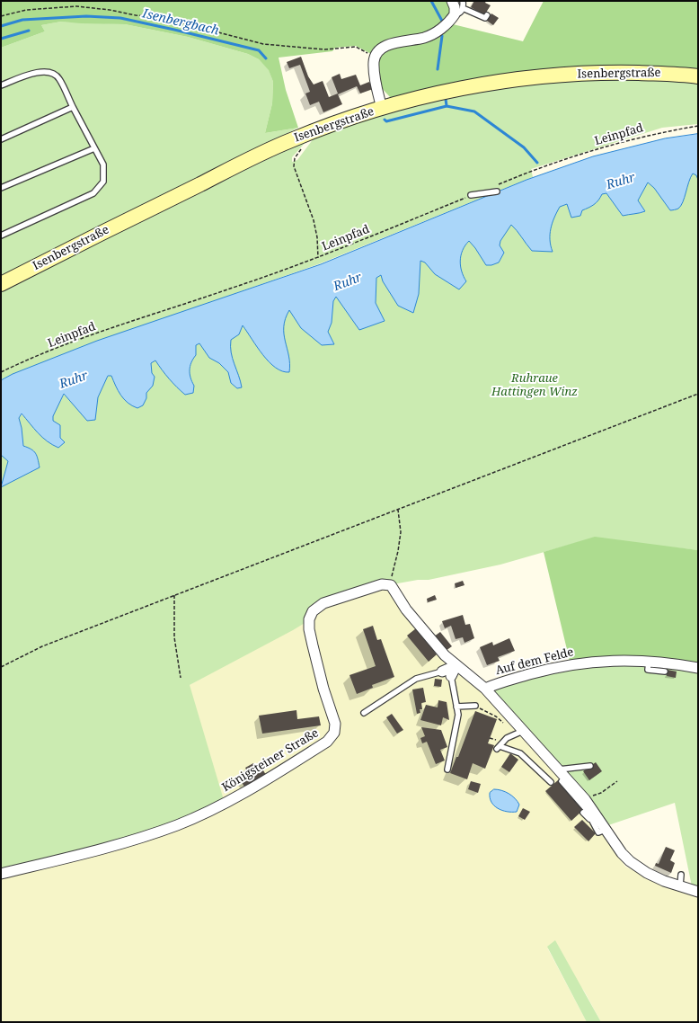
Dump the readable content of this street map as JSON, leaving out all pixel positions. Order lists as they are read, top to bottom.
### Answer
{
  "streets": {
    "main road": ["Isenbergstraße"],
    "street": ["Auf dem Felde", "Königsteiner Straße"],
    "path": ["Leinpfad"]
  },
  "crossings": [
    ["Auf dem Felde", "Königsteiner Straße"]
  ],
  "water": ["Isenbergbach", "Ruhr"],
  "parks": ["Ruhraue Hattingen Winz"]
}
